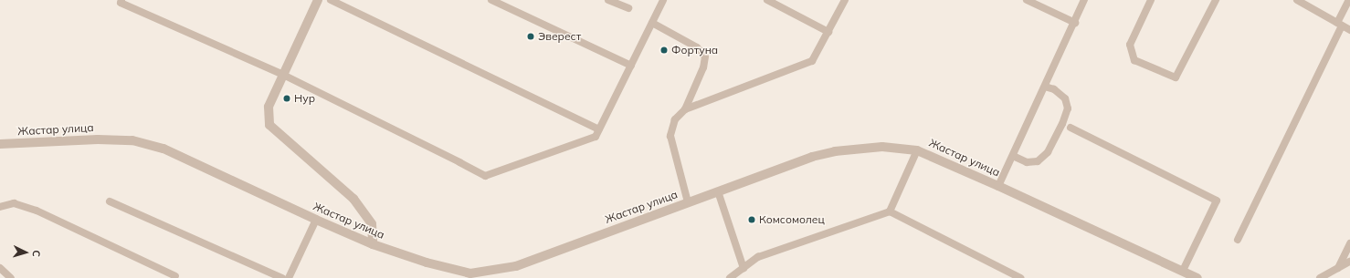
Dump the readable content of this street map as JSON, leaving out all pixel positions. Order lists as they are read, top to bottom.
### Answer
{
  "streets": {
    "street": ["Жастар улица"]
  },
  "places": [
    "Эверест",
    "Фортуна",
    "Нур",
    "Комсомолец"
  ],
  "north": "right"
}
